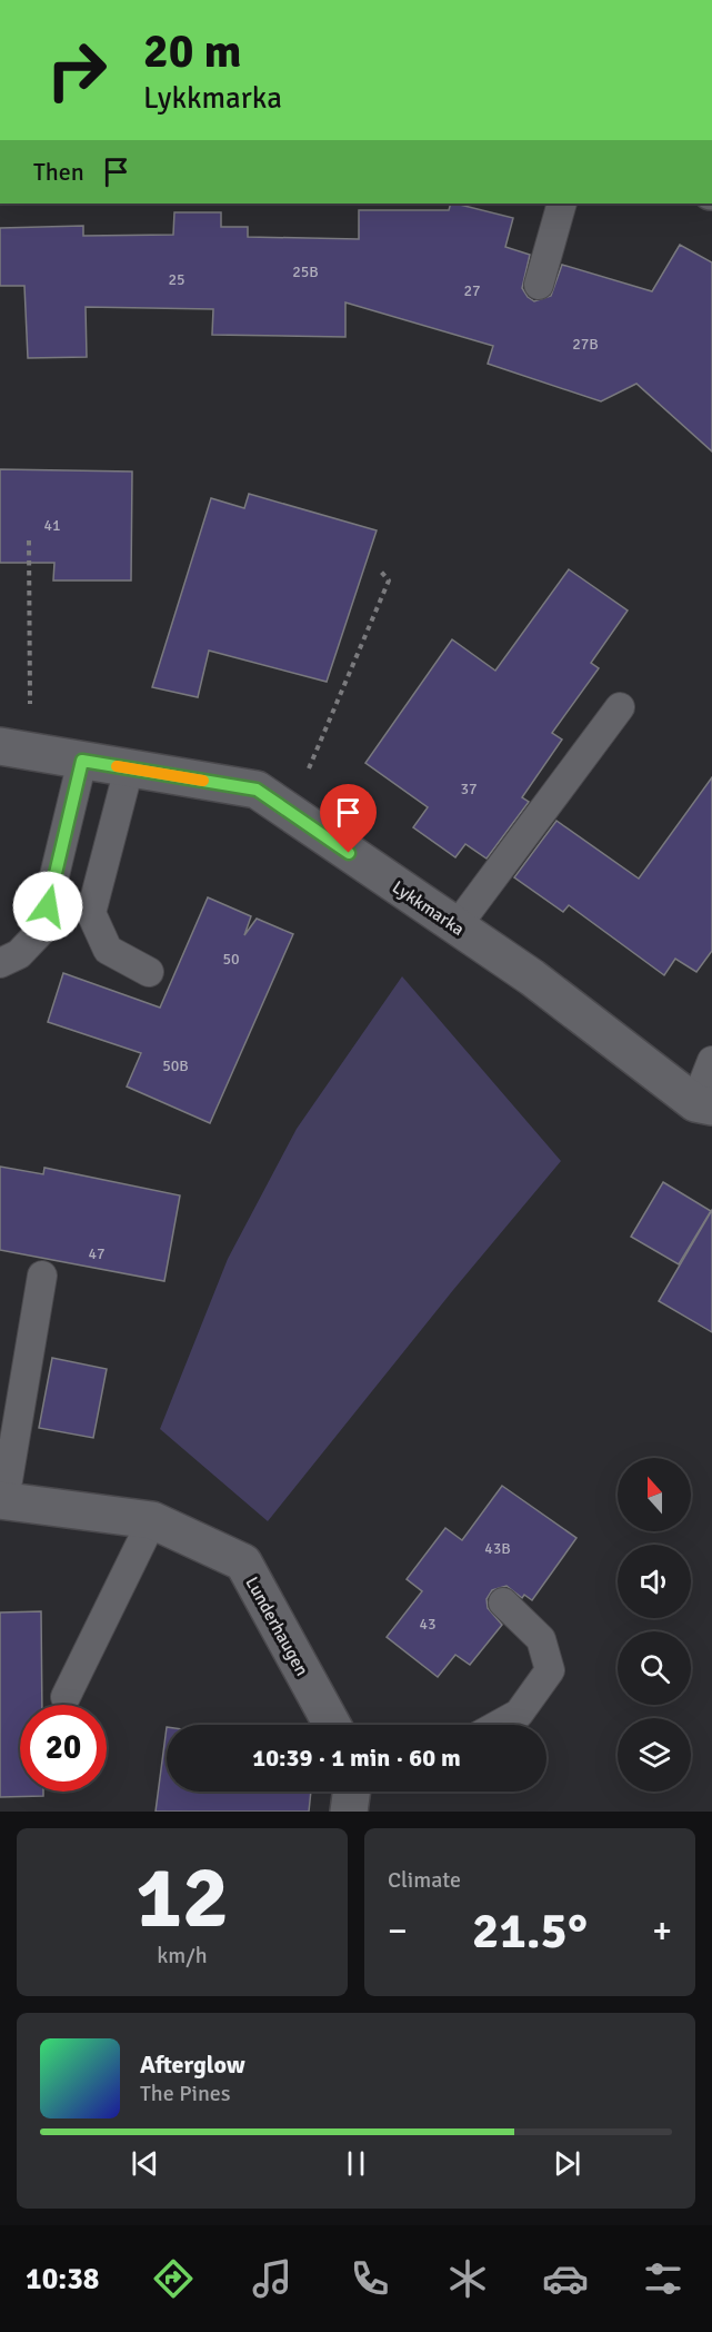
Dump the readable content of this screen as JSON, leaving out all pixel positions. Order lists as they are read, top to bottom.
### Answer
{
  "streets": {
    "street": ["Lykkmarka", "Lunderhaugen"]
  },
  "house_numbers": [
    "25B",
    "25",
    "27",
    "27B",
    "41",
    "37",
    "50",
    "50B",
    "47",
    "43B",
    "43"
  ],
  "north": "top",
  "page": {
    "turn": ["20 m", "Lykkmarka"],
    "then": "Then",
    "limit": "20",
    "trip": "10:39 · 1 min · 60 m",
    "tile": [
      ["12", "km/h"],
      "Climate"
    ],
    "heat": ["−", "21.5°", "+"],
    "song": ["Afterglow", "The Pines"],
    "tabs": "10:38"
  }
}
